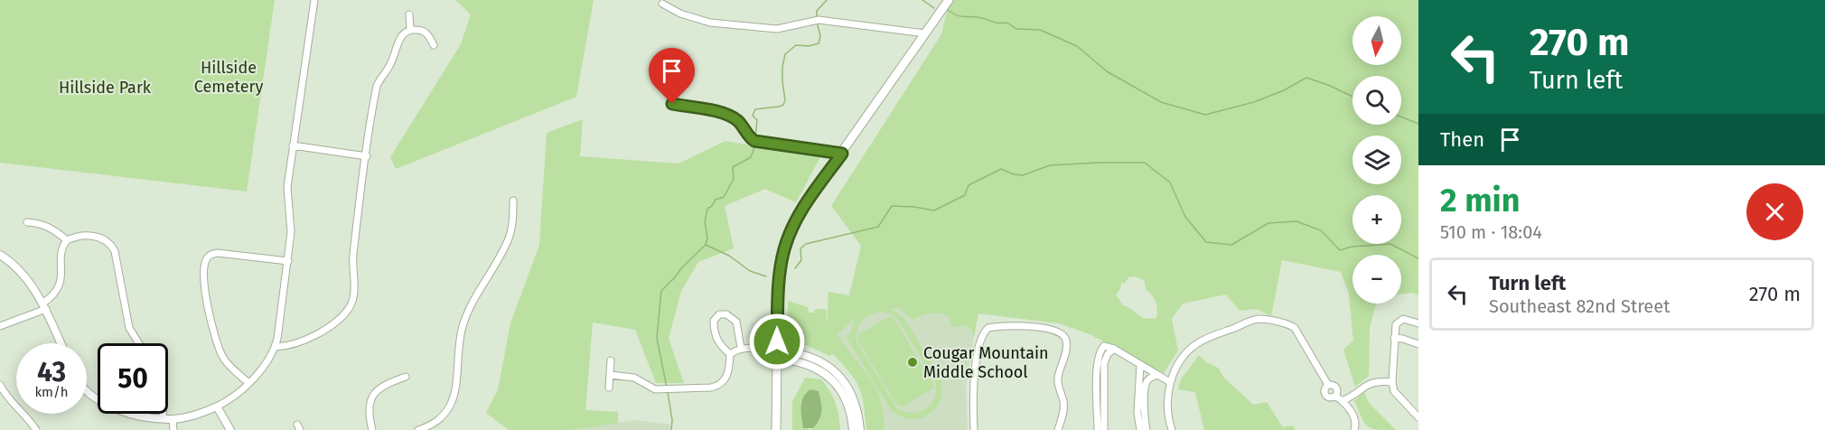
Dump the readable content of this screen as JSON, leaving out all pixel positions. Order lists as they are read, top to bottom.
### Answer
{
  "parks": ["Hillside Cemetery", "Hillside Park"],
  "places": ["Cougar Mountain Middle School"],
  "north": "bottom",
  "page": {
    "turn": ["270 m", "Turn left"],
    "map_buttons": ["+", "−"],
    "then": "Then",
    "heading": ["2 min", "510 m · 18:04"],
    "list": [
      {
        "name": "Turn left",
        "note": "Southeast 82nd Street",
        "value": "270 m"
      }
    ],
    "speed": "43 km/h",
    "limit": "50"
  }
}
